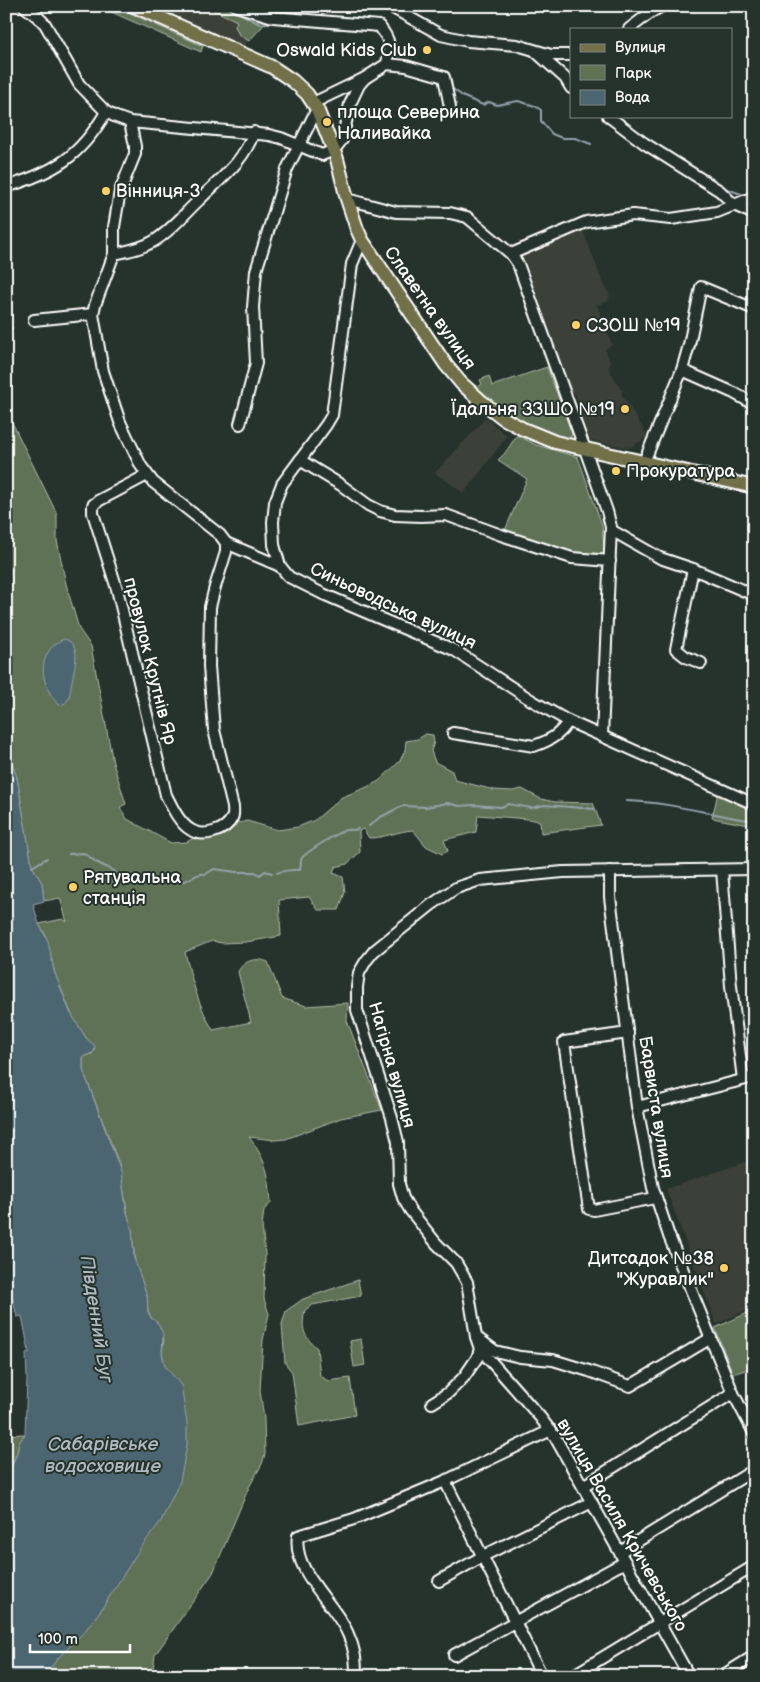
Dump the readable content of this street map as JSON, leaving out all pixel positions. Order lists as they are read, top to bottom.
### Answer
{
  "streets": {
    "main road": ["Славетна вулиця"],
    "street": [
      "Синьоводська вулиця",
      "провулок Крутнів Яр",
      "Нагірна вулиця",
      "Барвиста вулиця",
      "вулиця Василя Кричевського"
    ]
  },
  "crossings": [
    ["Нагірна вулиця", "Барвиста вулиця"],
    ["Нагірна вулиця", "вулиця Василя Кричевського"]
  ],
  "water": ["Південний Буг", "Сабарівське водосховище"],
  "places": [
    "Oswald Kids Club",
    "площа Северина Наливайка",
    "Вінниця-3",
    "СЗОШ №19",
    "Їдальня ЗЗШО №19",
    "Прокуратура",
    "Рятувальна станція",
    "Дитсадок №38 \"Журавлик\""
  ],
  "legend": ["Вулиця", "Парк", "Вода"],
  "scale_bar": "100 m"
}
